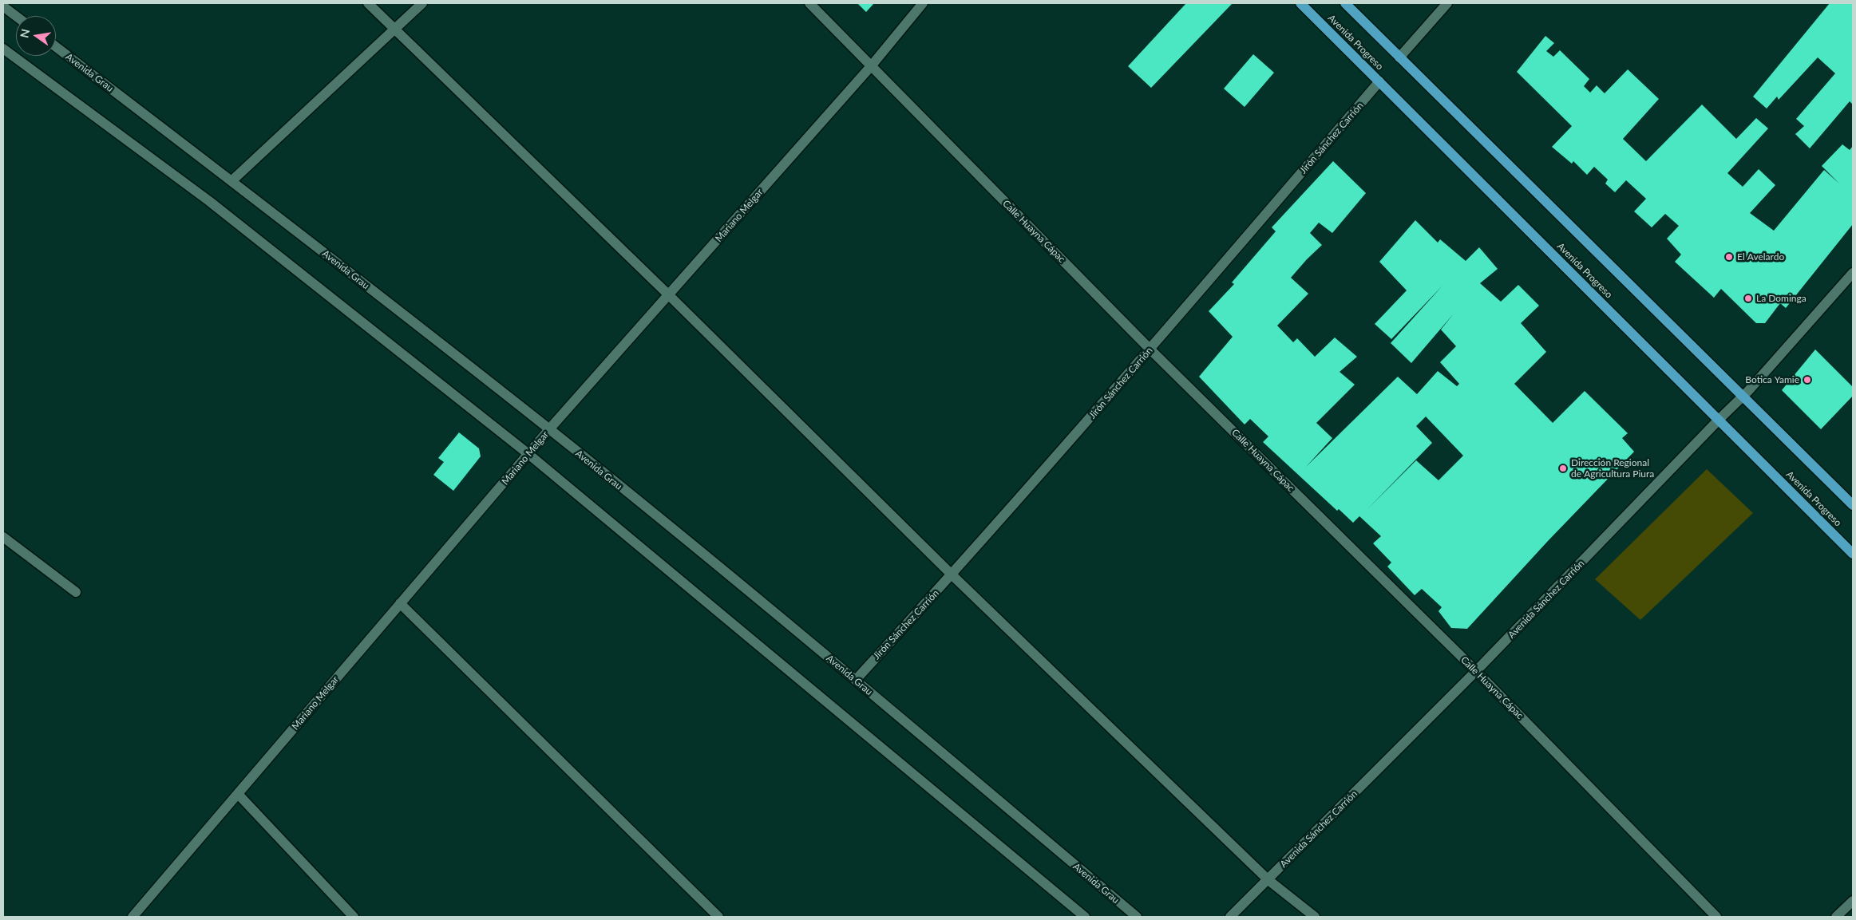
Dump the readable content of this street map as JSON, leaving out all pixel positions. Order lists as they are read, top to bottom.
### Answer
{
  "streets": {
    "main road": ["Avenida Progreso"],
    "street": [
      "Avenida Grau",
      "Jirón Sánchez Carrión",
      "Mariano Melgar",
      "Calle Huayna Cápac",
      "Avenida Sánchez Carrión"
    ]
  },
  "crossings": [
    ["Avenida Progreso", "Jirón Sánchez Carrión"],
    ["Avenida Progreso", "Avenida Sánchez Carrión"],
    ["Avenida Grau", "Jirón Sánchez Carrión"],
    ["Avenida Grau", "Mariano Melgar"],
    ["Jirón Sánchez Carrión", "Calle Huayna Cápac"],
    ["Mariano Melgar", "Calle Huayna Cápac"],
    ["Calle Huayna Cápac", "Avenida Sánchez Carrión"]
  ],
  "places": [
    "El Avelardo",
    "La Dominga",
    "Botica Yamie",
    "Dirección Regional de Agricultura Piura"
  ],
  "north": "left"
}
